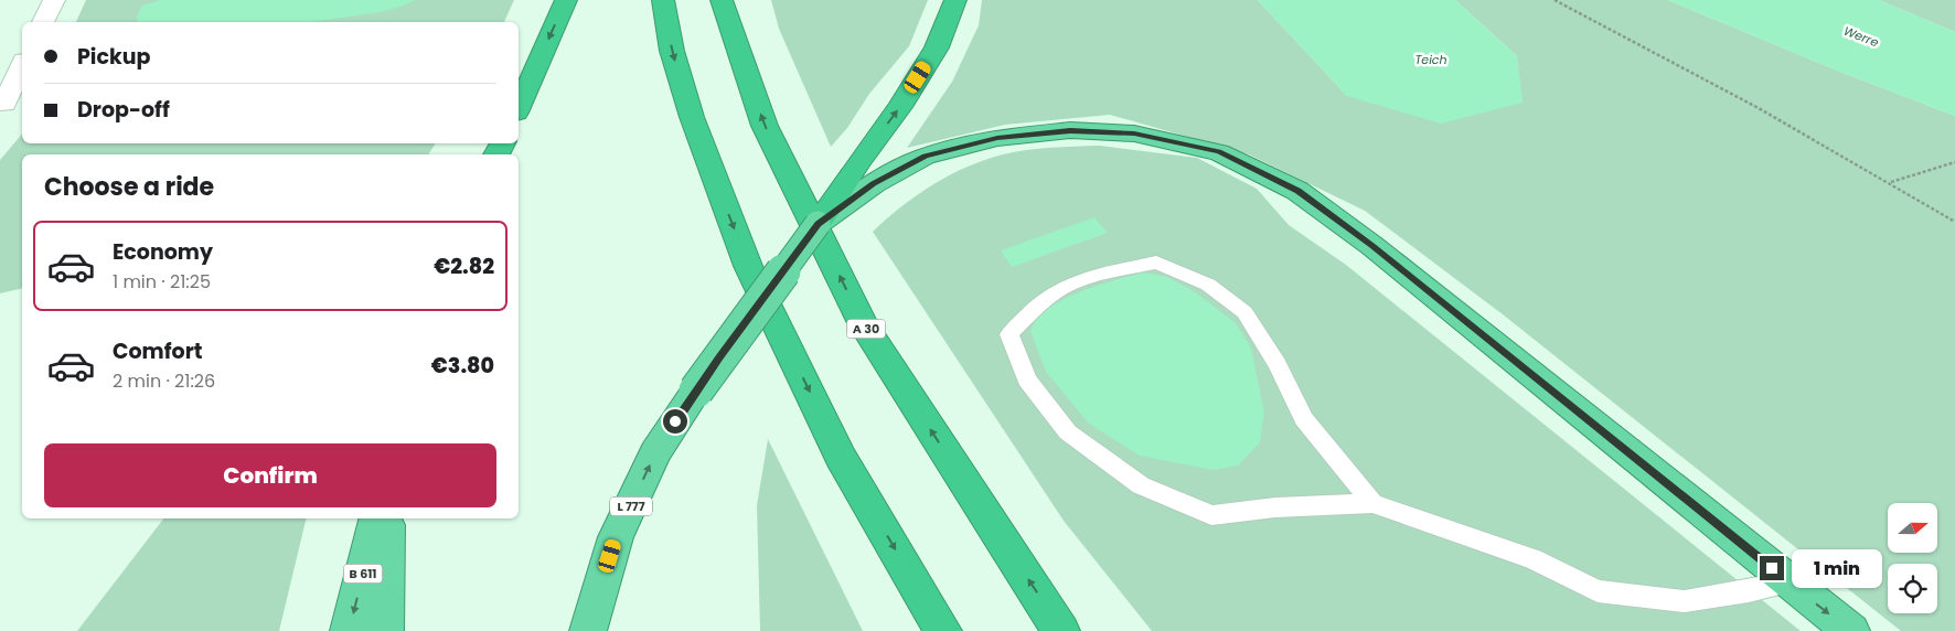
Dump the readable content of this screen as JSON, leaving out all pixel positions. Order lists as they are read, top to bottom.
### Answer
{
  "streets": {
    "highway": ["A 30", "L 777", "B 611"]
  },
  "water": ["Werre", "Teich"],
  "north": "right",
  "page": {
    "banner": ["Pickup", "Drop-off"],
    "heading": "Choose a ride",
    "list": [
      {
        "name": "Economy",
        "note": "1 min · 21:25",
        "value": "€2.82"
      },
      {
        "name": "Comfort",
        "note": "2 min · 21:26",
        "value": "€3.80"
      }
    ],
    "buttons": "Confirm",
    "bubble": "1 min"
  }
}
